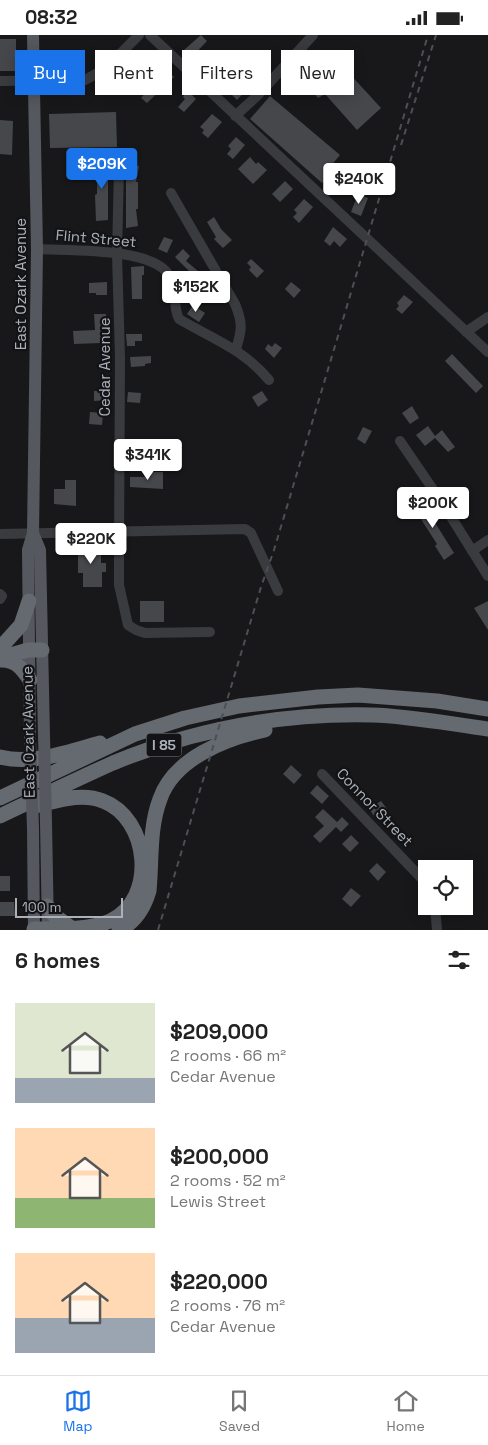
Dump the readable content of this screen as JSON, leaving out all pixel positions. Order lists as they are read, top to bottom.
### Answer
{
  "streets": {
    "highway": ["I 85"],
    "main road": ["East Ozark Avenue"],
    "street": ["Flint Street", "Cedar Avenue", "Connor Street"]
  },
  "crossings": [
    ["Flint Street", "East Ozark Avenue"],
    ["Flint Street", "Cedar Avenue"]
  ],
  "scale_bar": "100 m",
  "page": {
    "status": "08:32",
    "chip": [
      "Buy",
      "Rent",
      "Filters",
      "New"
    ],
    "price": [
      "$209K",
      "$240K",
      "$152K",
      "$341K",
      "$200K",
      "$220K"
    ],
    "scale": "100 m",
    "heading": "6 homes",
    "list": [
      {
        "name": "$209,000",
        "note": "2 rooms · 66 m² · Cedar Avenue"
      },
      {
        "name": "$200,000",
        "note": "2 rooms · 52 m² · Lewis Street"
      },
      {
        "name": "$220,000",
        "note": "2 rooms · 76 m² · Cedar Avenue"
      }
    ],
    "tabs": ["Map", "Saved", "Home"]
  }
}
